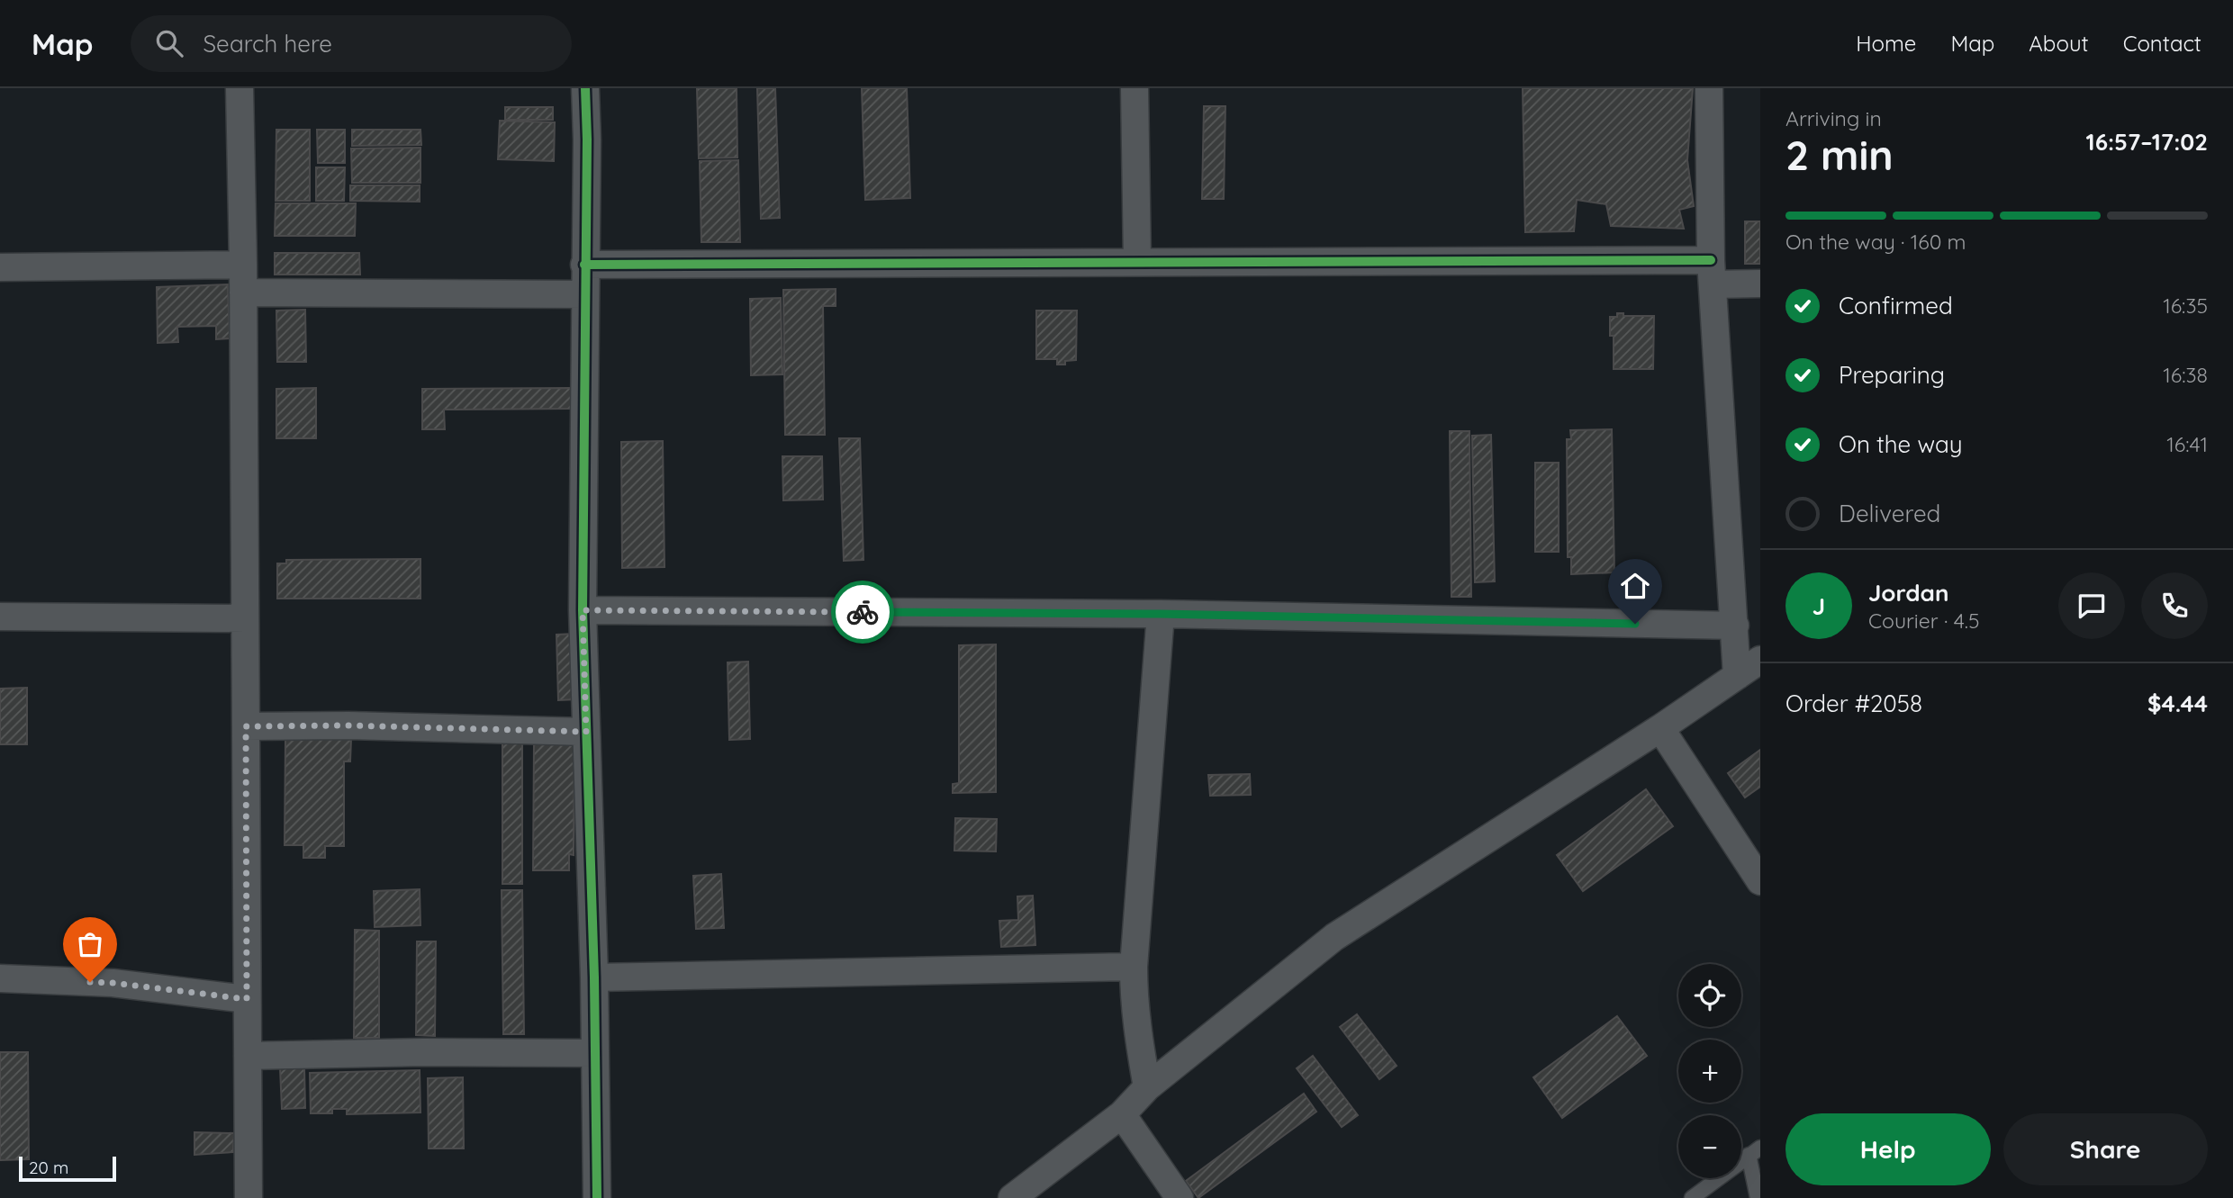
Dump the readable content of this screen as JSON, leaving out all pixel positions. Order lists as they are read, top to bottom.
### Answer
{
  "scale_bar": "20 m",
  "page": {
    "header": "Map",
    "search": "Search here",
    "nav": [
      "Home",
      "Map",
      "About",
      "Contact"
    ],
    "heading": ["2 min", "Arriving in", "16:57–17:02"],
    "panel": [
      "Jordan",
      "Courier · 4.5",
      "Order #2058",
      "$4.44"
    ],
    "bar": "On the way · 160 m",
    "list": [
      ["Confirmed", "16:35"],
      ["Preparing", "16:38"],
      ["On the way", "16:41"],
      "Delivered"
    ],
    "round": "J",
    "map_buttons": ["+", "−"],
    "buttons": ["Help", "Share"],
    "scale": "20 m"
  }
}
